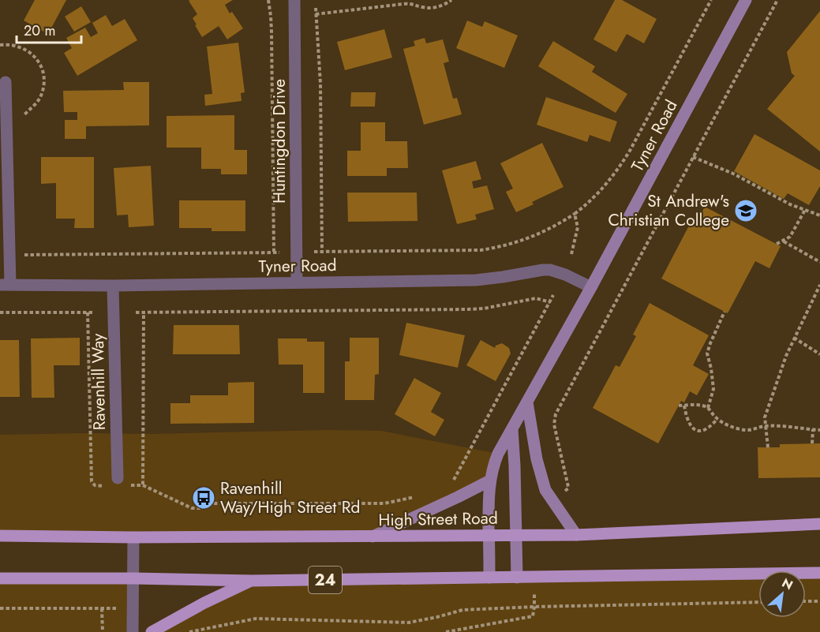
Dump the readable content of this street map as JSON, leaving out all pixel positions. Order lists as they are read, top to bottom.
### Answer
{
  "streets": {
    "main road": ["Tyner Road", "High Street Road", "24"],
    "street": ["Huntingdon Drive", "Ravenhill Way"]
  },
  "crossings": [
    ["Tyner Road", "Huntingdon Drive"],
    ["Tyner Road", "Ravenhill Way"],
    ["Tyner Road", "High Street Road"],
    ["Tyner Road", "24"]
  ],
  "places": {
    "school or university": ["St Andrew's Christian College"],
    "bus stop": ["Ravenhill Way/High Street Rd"]
  },
  "scale_bar": "20 m",
  "north": "top right"
}
